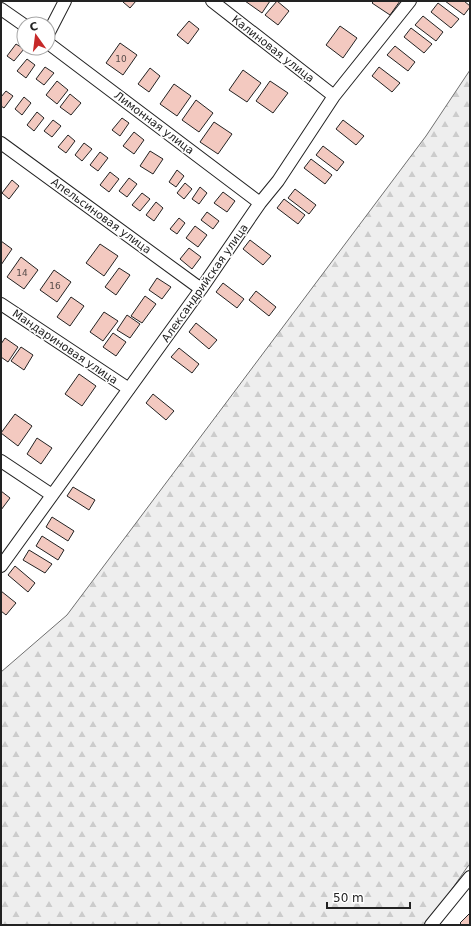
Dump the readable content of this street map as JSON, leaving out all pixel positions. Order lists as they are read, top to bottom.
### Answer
{
  "streets": {
    "street": [
      "Калиновая улица",
      "Лимонная улица",
      "Апельсиновая улица",
      "Александрийская улица",
      "Мандариновая улица"
    ]
  },
  "crossings": [
    ["Калиновая улица", "Александрийская улица"],
    ["Лимонная улица", "Александрийская улица"],
    ["Апельсиновая улица", "Александрийская улица"],
    ["Александрийская улица", "Мандариновая улица"]
  ],
  "house_numbers": ["10", "14", "16"],
  "scale_bar": "50 m",
  "north": "top"
}
